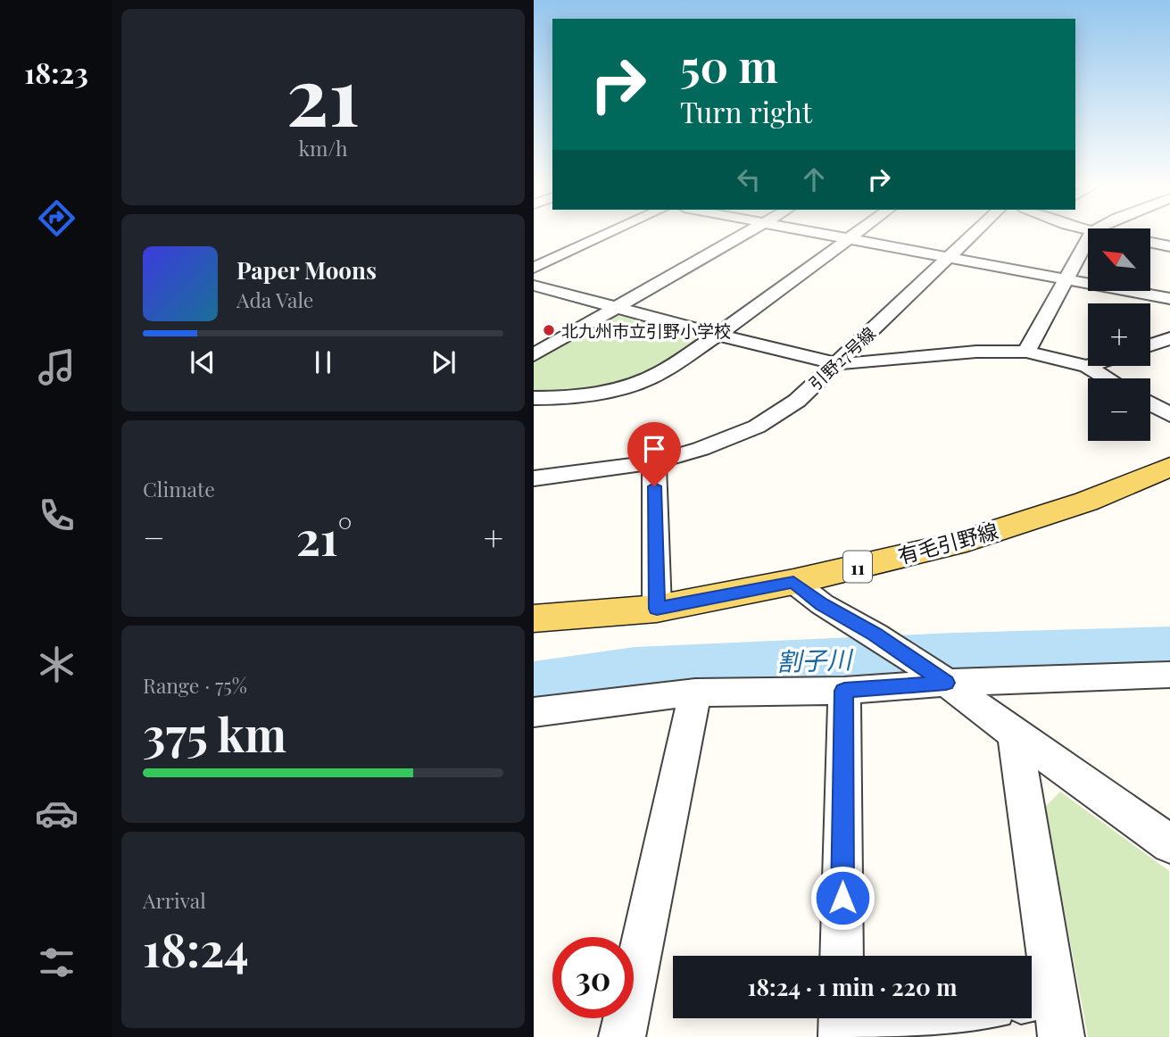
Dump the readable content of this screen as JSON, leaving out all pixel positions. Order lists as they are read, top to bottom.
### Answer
{
  "streets": {
    "main road": ["有毛引野線", "11"],
    "street": ["引野27号線"]
  },
  "water": ["割子川"],
  "places": ["北九州市立引野小学校"],
  "north": "top left",
  "page": {
    "tabs": "18:23",
    "tile": [
      ["21", "km/h"],
      "Climate",
      ["Range · 75%", "375 km"],
      ["Arrival", "18:24"]
    ],
    "turn": ["50 m", "Turn right"],
    "map_buttons": ["+", "−"],
    "song": ["Paper Moons", "Ada Vale"],
    "heat": ["−", "21°", "+"],
    "limit": "30",
    "trip": "18:24 · 1 min · 220 m"
  }
}
